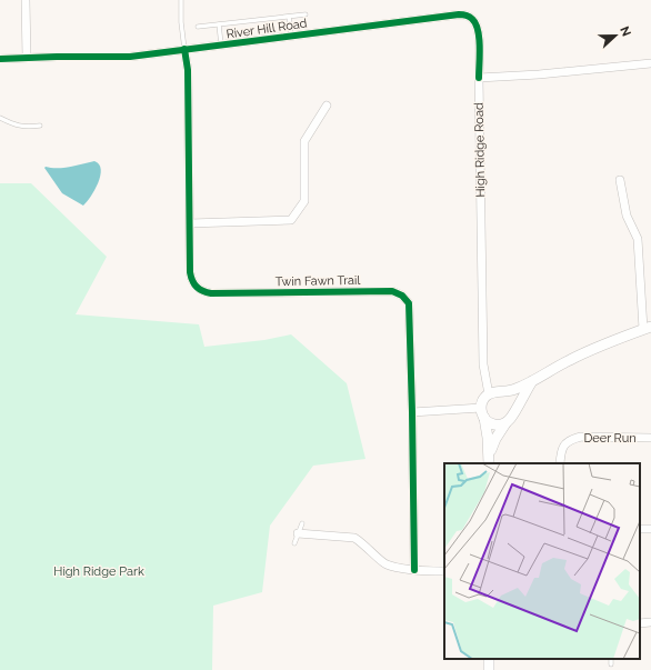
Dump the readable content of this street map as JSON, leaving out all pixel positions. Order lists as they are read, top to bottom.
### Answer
{
  "streets": {
    "street": [
      "River Hill Road",
      "High Ridge Road",
      "Twin Fawn Trail",
      "Deer Run"
    ]
  },
  "crossings": [
    ["River Hill Road", "High Ridge Road"],
    ["River Hill Road", "Twin Fawn Trail"]
  ],
  "parks": ["High Ridge Park"],
  "north": "right"
}
